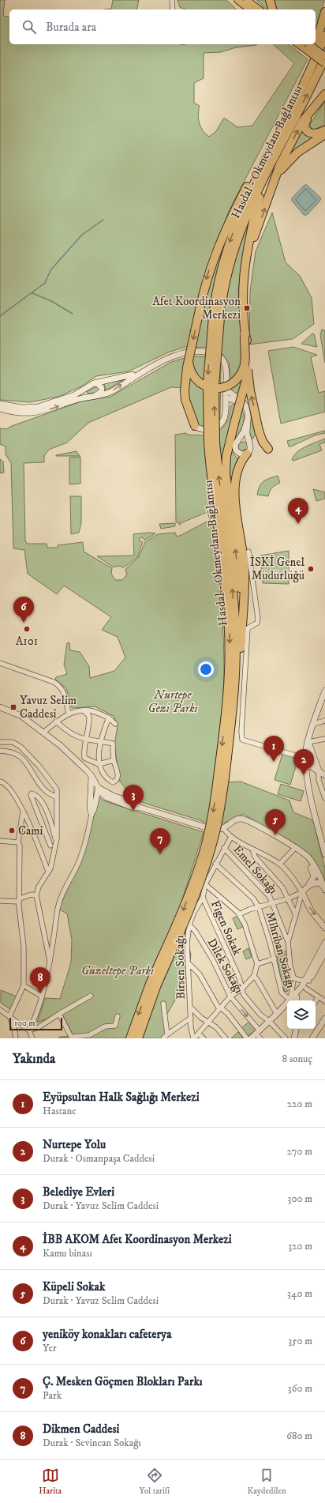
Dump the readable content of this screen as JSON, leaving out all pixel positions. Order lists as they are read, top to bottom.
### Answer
{
  "streets": {
    "highway": ["Hasdal - Okmeydanı Bağlantısı"],
    "street": [
      "Emel Sokağı",
      "Figen Sokak",
      "Mihriban Sokağı",
      "Dilek Sokağı",
      "Birsen Sokağı"
    ]
  },
  "crossings": [
    ["Emel Sokağı", "Figen Sokak"],
    ["Figen Sokak", "Mihriban Sokağı"],
    ["Figen Sokak", "Birsen Sokağı"],
    ["Dilek Sokağı", "Birsen Sokağı"]
  ],
  "parks": ["Nurtepe Gezi Parkı", "Güzeltepe Parkı"],
  "places": {
    "transit": ["Afet Koordinasyon Merkezi", "Yavuz Selim Caddesi"],
    "other": ["İSKİ Genel Müdürlüğü", "A101", "Cami"]
  },
  "scale_bar": "100 m",
  "page": {
    "search": "Burada ara",
    "pins": [
      "4",
      "6",
      "1",
      "2",
      "3",
      "5",
      "7",
      "8"
    ],
    "scale": "100 m",
    "heading": ["Yakında", "8 sonuç"],
    "list": [
      {
        "mark": "1",
        "name": "Eyüpsultan Halk Sağlığı Merkezi",
        "note": "Hastane",
        "value": "220 m"
      },
      {
        "mark": "2",
        "name": "Nurtepe Yolu",
        "note": "Durak · Osmanpaşa Caddesi",
        "value": "270 m"
      },
      {
        "mark": "3",
        "name": "Belediye Evleri",
        "note": "Durak · Yavuz Selim Caddesi",
        "value": "300 m"
      },
      {
        "mark": "4",
        "name": "İBB AKOM Afet Koordinasyon Merkezi",
        "note": "Kamu binası",
        "value": "320 m"
      },
      {
        "mark": "5",
        "name": "Küpeli Sokak",
        "note": "Durak · Yavuz Selim Caddesi",
        "value": "340 m"
      },
      {
        "mark": "6",
        "name": "yeniköy konakları cafeterya",
        "note": "Yer",
        "value": "350 m"
      },
      {
        "mark": "7",
        "name": "Ç. Mesken Göçmen Blokları Parkı",
        "note": "Park",
        "value": "360 m"
      },
      {
        "mark": "8",
        "name": "Dikmen Caddesi",
        "note": "Durak · Sevincan Sokağı",
        "value": "680 m"
      }
    ],
    "nav": ["Harita", "Yol tarifi", "Kaydedilen"]
  }
}
